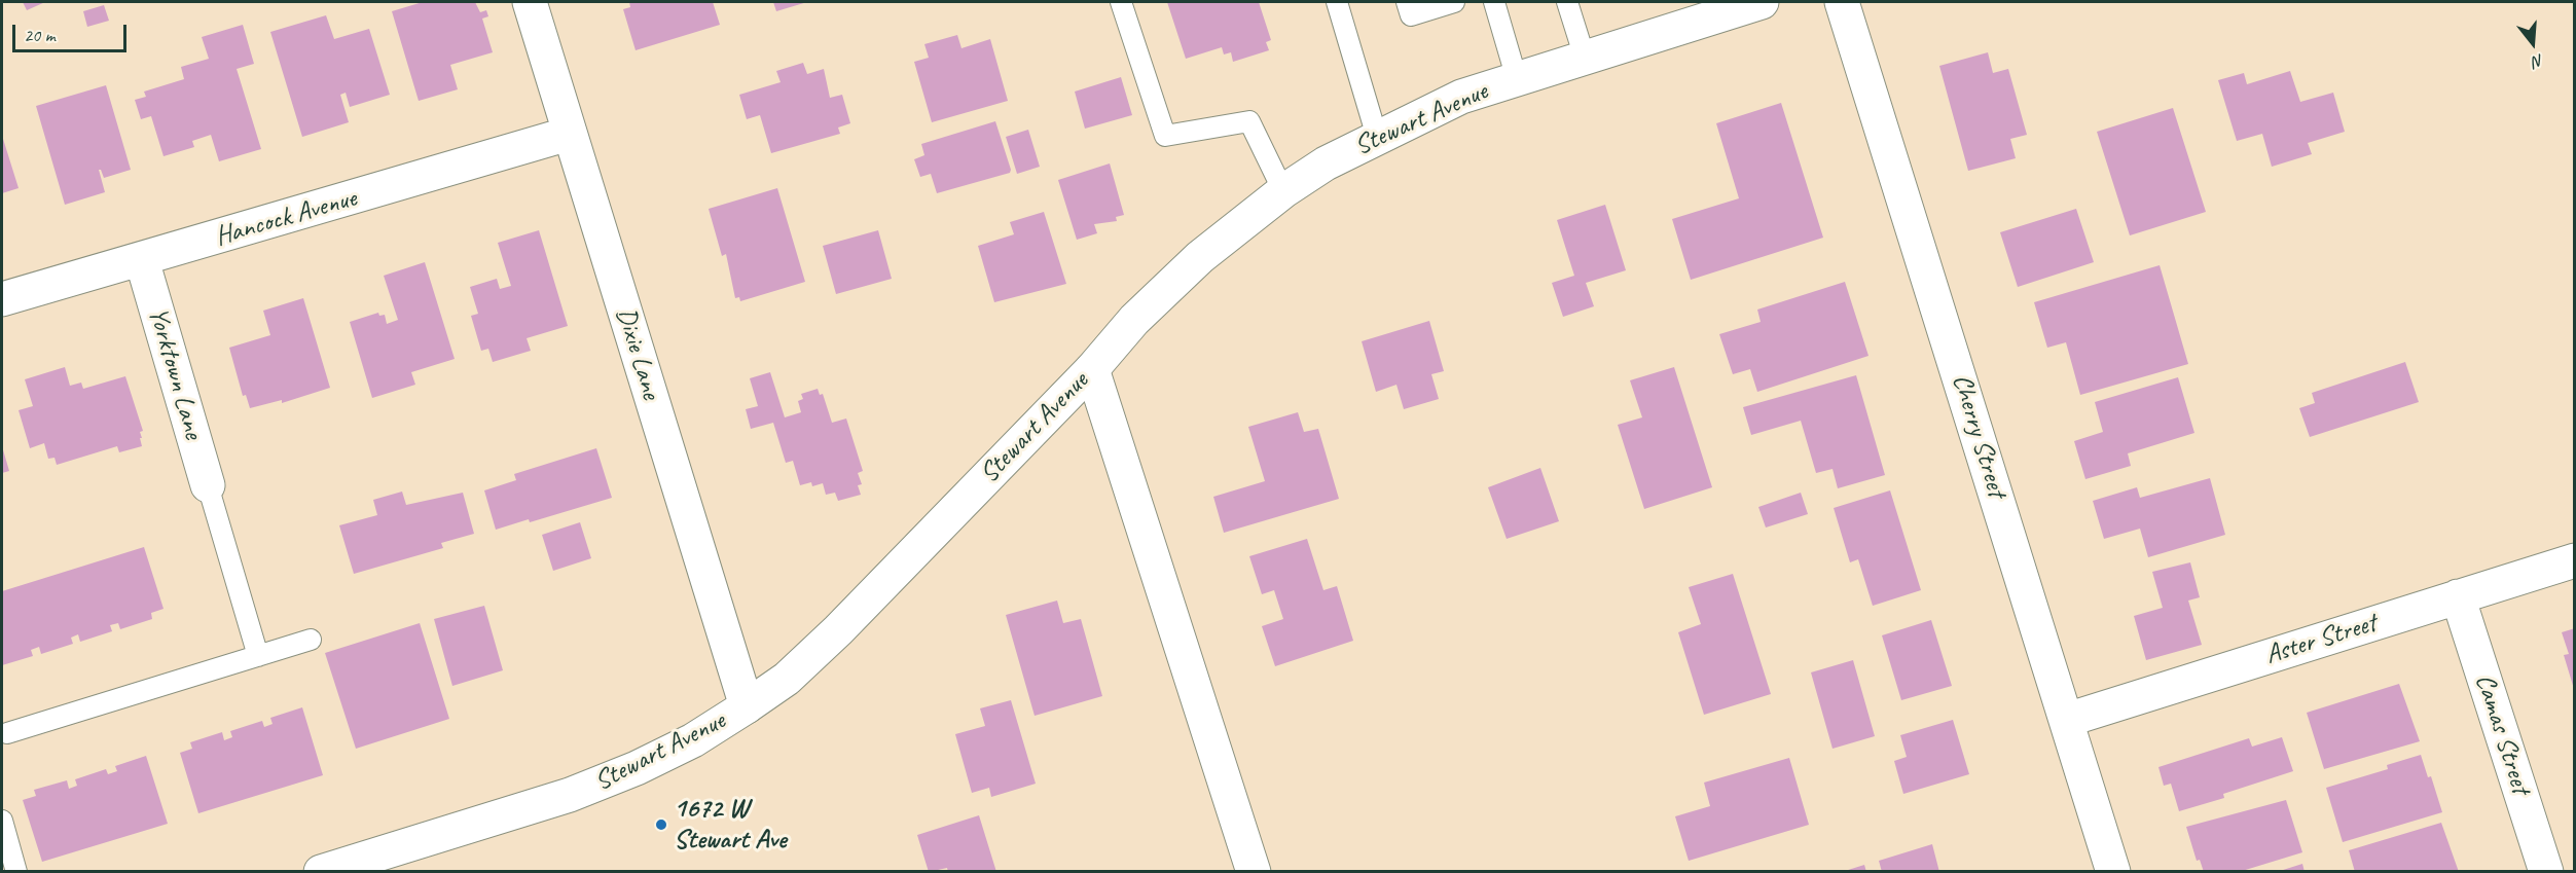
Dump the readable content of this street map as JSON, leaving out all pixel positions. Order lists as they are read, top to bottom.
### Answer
{
  "streets": {
    "street": [
      "Stewart Avenue",
      "Hancock Avenue",
      "Dixie Lane",
      "Yorktown Lane",
      "Cherry Street",
      "Aster Street",
      "Camas Street"
    ]
  },
  "crossings": [
    ["Stewart Avenue", "Dixie Lane"],
    ["Hancock Avenue", "Dixie Lane"],
    ["Hancock Avenue", "Yorktown Lane"],
    ["Cherry Street", "Aster Street"],
    ["Aster Street", "Camas Street"]
  ],
  "places": ["1672 W Stewart Ave"],
  "scale_bar": "20 m",
  "north": "bottom"
}
